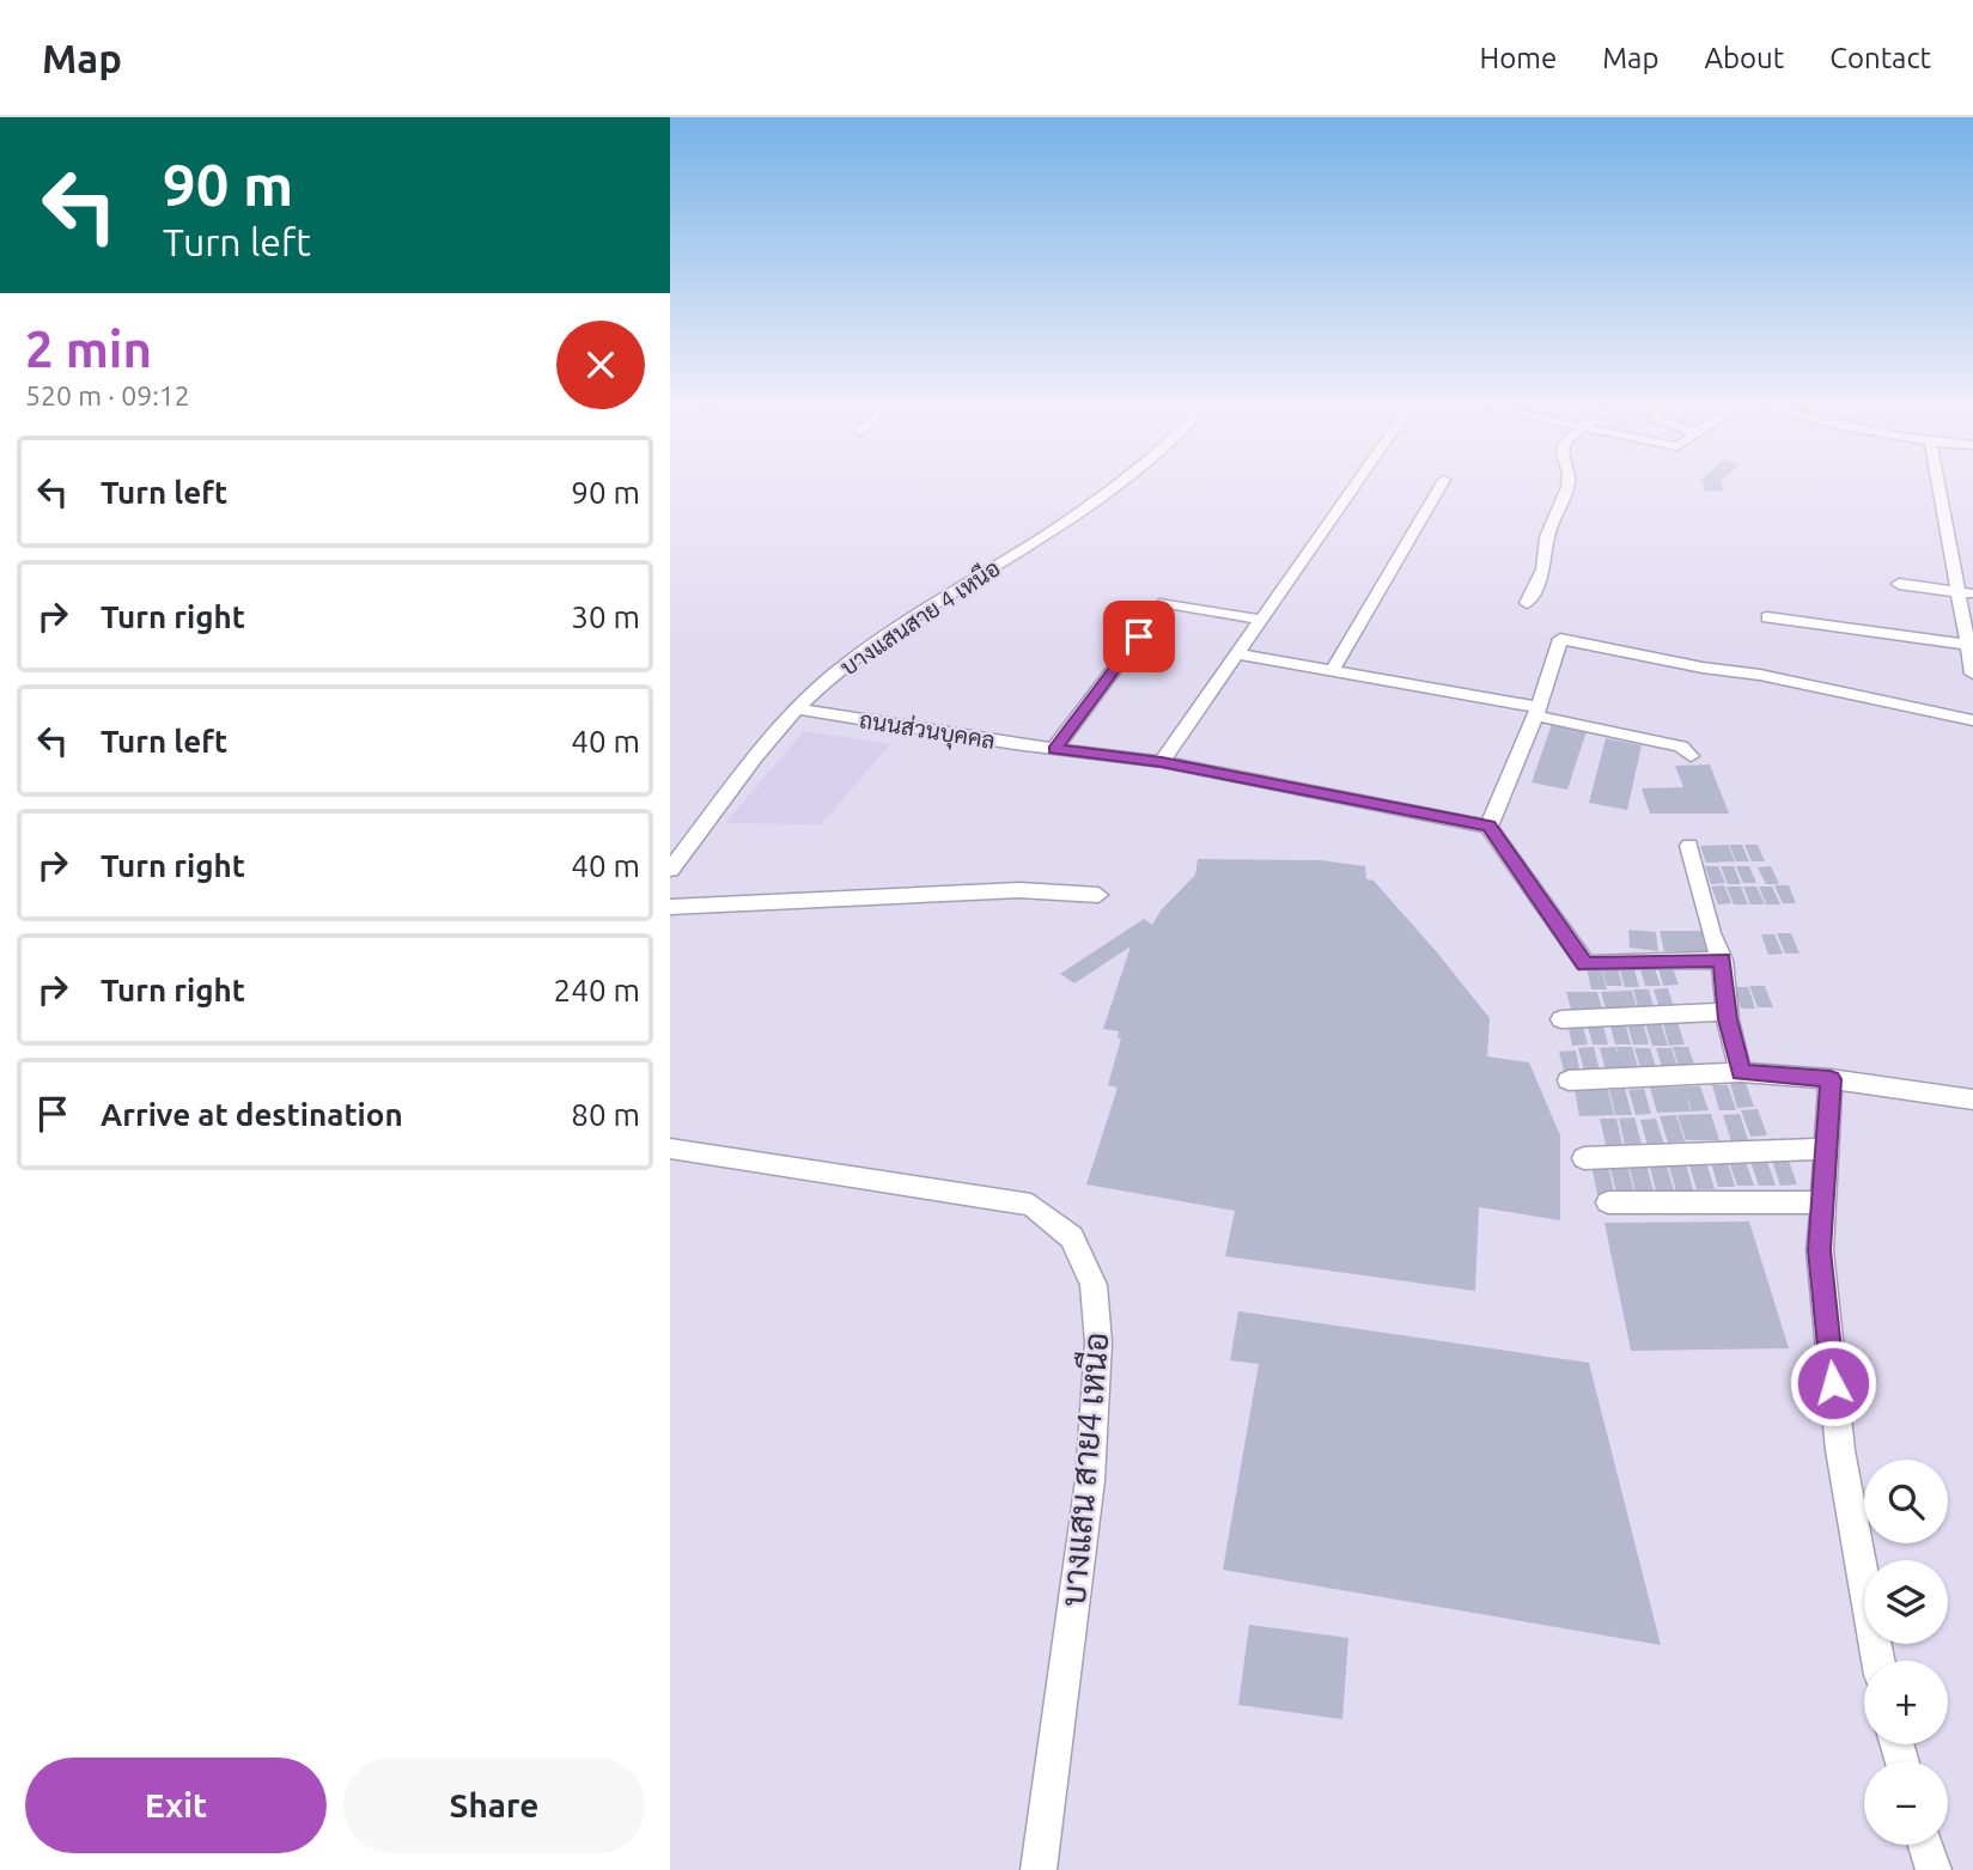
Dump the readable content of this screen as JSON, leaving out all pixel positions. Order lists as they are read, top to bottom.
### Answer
{
  "streets": {
    "street": ["บางแสนสาย 4 เหนือ", "ถนนส่วนบุคคล", "บางแสน สาย4 เหนือ"]
  },
  "crossings": [
    ["บางแสนสาย 4 เหนือ", "ถนนส่วนบุคคล"]
  ],
  "page": {
    "header": "Map",
    "nav": [
      "Home",
      "Map",
      "About",
      "Contact"
    ],
    "turn": ["90 m", "Turn left"],
    "heading": ["2 min", "520 m · 09:12"],
    "list": [
      {
        "name": "Turn left",
        "value": "90 m"
      },
      {
        "name": "Turn right",
        "value": "30 m"
      },
      {
        "name": "Turn left",
        "value": "40 m"
      },
      {
        "name": "Turn right",
        "value": "40 m"
      },
      {
        "name": "Turn right",
        "value": "240 m"
      },
      {
        "name": "Arrive at destination",
        "value": "80 m"
      }
    ],
    "map_buttons": ["+", "−"],
    "buttons": ["Exit", "Share"]
  }
}
